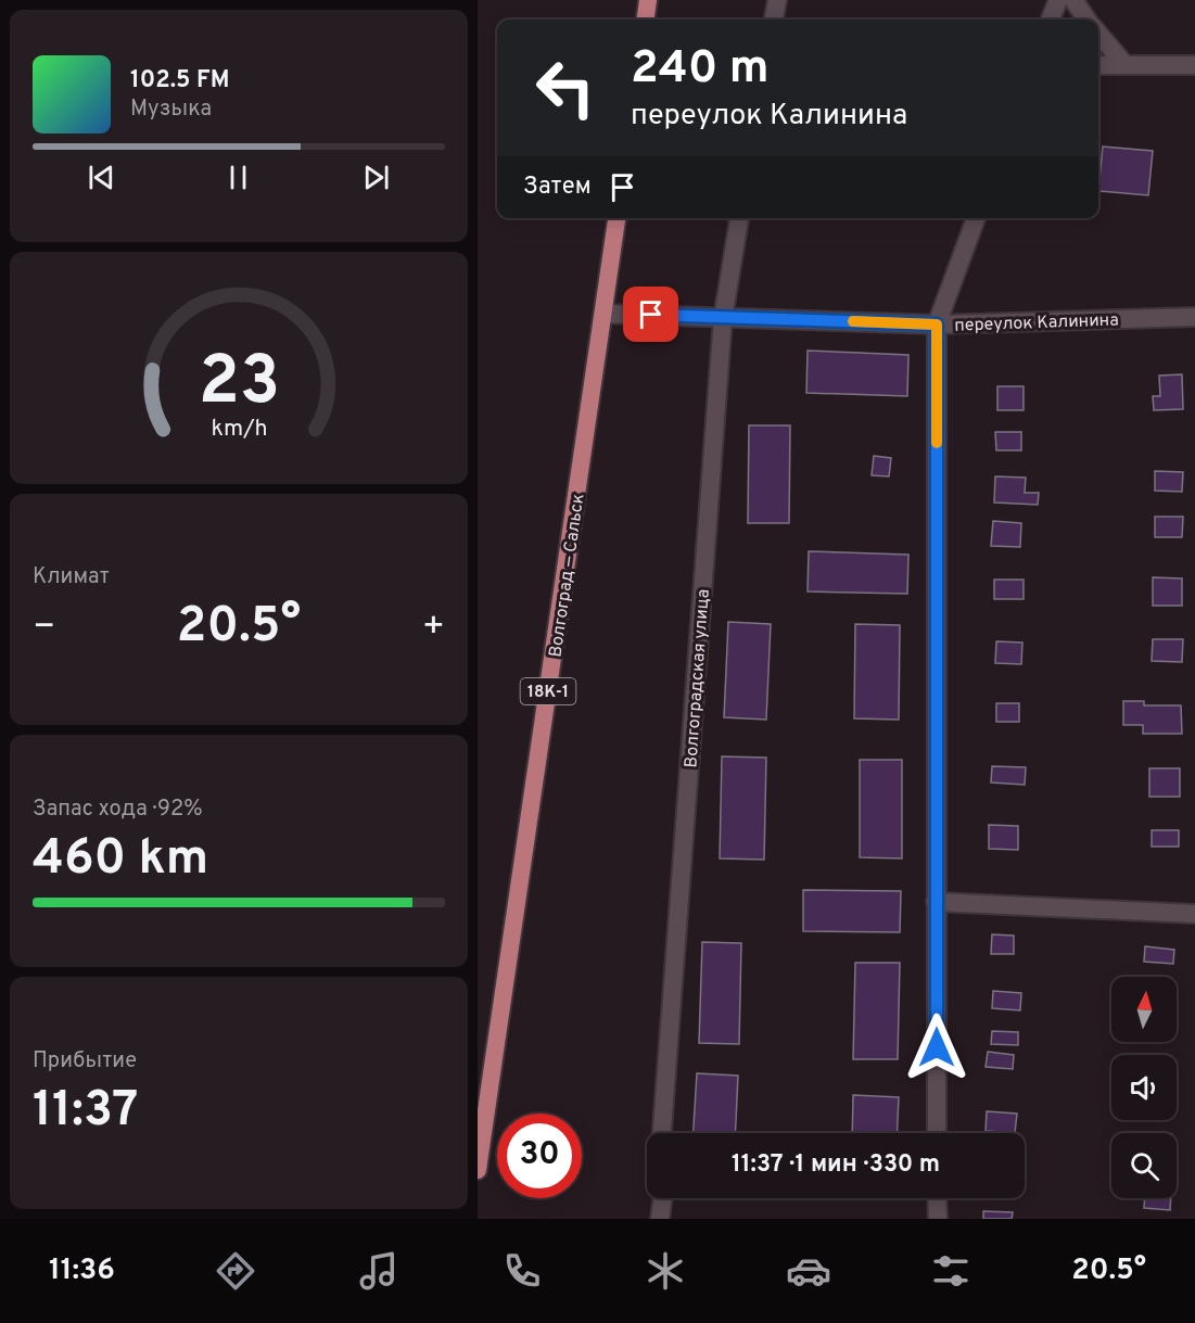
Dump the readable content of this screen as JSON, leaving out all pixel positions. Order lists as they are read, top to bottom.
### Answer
{
  "streets": {
    "main road": ["Волгоград — Сальск", "18К-1"],
    "street": ["переулок Калинина", "Волгоградская улица"]
  },
  "crossings": [
    ["переулок Калинина", "Волгоград — Сальск"],
    ["переулок Калинина", "Волгоградская улица"]
  ],
  "north": "top",
  "page": {
    "turn": ["240 m", "переулок Калинина"],
    "song": ["102.5 FM", "Музыка"],
    "then": "Затем",
    "tile": [
      "Климат",
      ["Запас хода · 92%", "460 km"],
      ["Прибытие", "11:37"]
    ],
    "heat": ["−", "20.5°", "+"],
    "limit": "30",
    "trip": "11:37 · 1 мин · 330 m",
    "tabs": ["11:36", "20.5°"],
    "gauge": ["23", "km/h"]
  }
}
